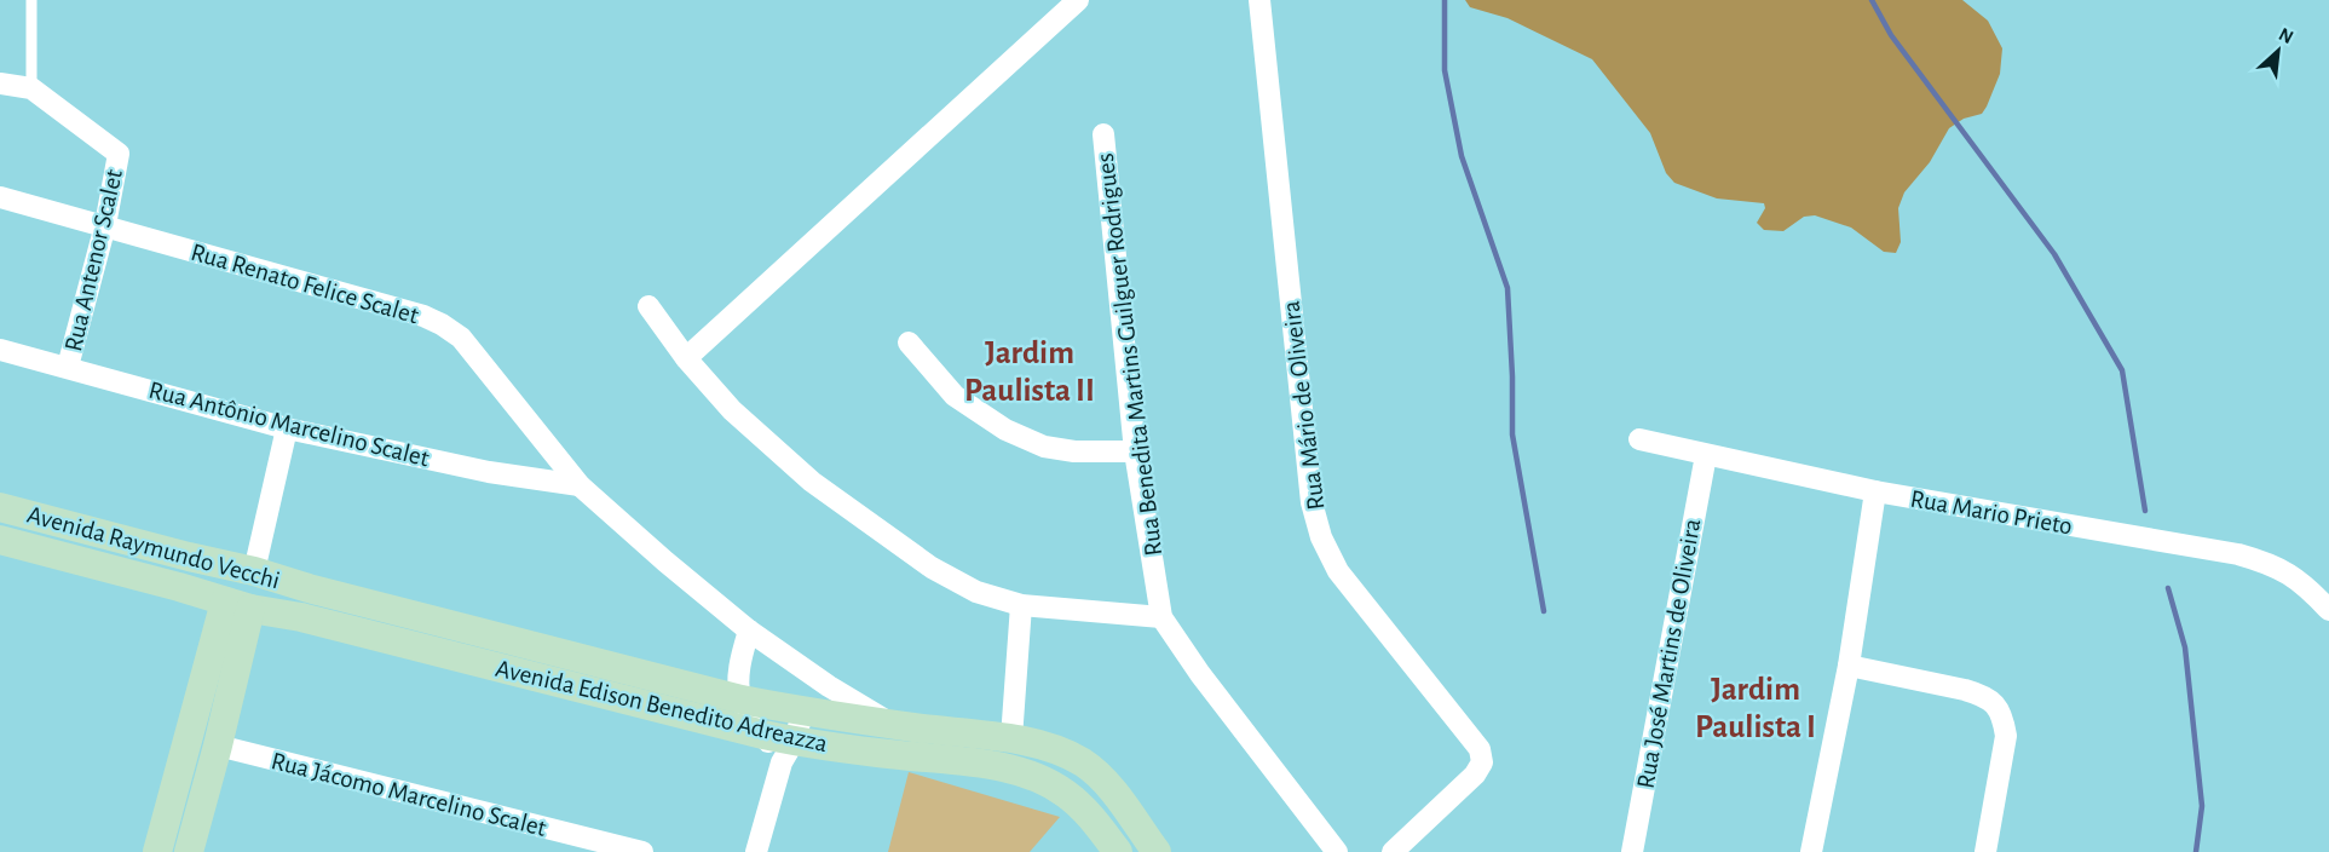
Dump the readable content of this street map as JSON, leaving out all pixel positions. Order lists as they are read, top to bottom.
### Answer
{
  "streets": {
    "street": [
      "Rua Antenor Scalet",
      "Rua Renato Felice Scalet",
      "Rua Benedita Martins Guilguer Rodrigues",
      "Rua Mário de Oliveira",
      "Rua Antônio Marcelino Scalet",
      "Rua Mario Prieto",
      "Avenida Raymundo Vecchi",
      "Rua José Martins de Oliveira",
      "Avenida Edison Benedito Adreazza",
      "Rua Jácomo Marcelino Scalet"
    ]
  },
  "crossings": [
    ["Rua Antenor Scalet", "Rua Renato Felice Scalet"],
    ["Rua Antenor Scalet", "Rua Antônio Marcelino Scalet"],
    ["Rua Renato Felice Scalet", "Rua Antônio Marcelino Scalet"],
    ["Rua Renato Felice Scalet", "Avenida Edison Benedito Adreazza"],
    ["Rua Mario Prieto", "Rua José Martins de Oliveira"],
    ["Avenida Raymundo Vecchi", "Avenida Edison Benedito Adreazza"]
  ],
  "districts": ["Jardim Paulista II", "Jardim Paulista I"],
  "north": "top right"
}
